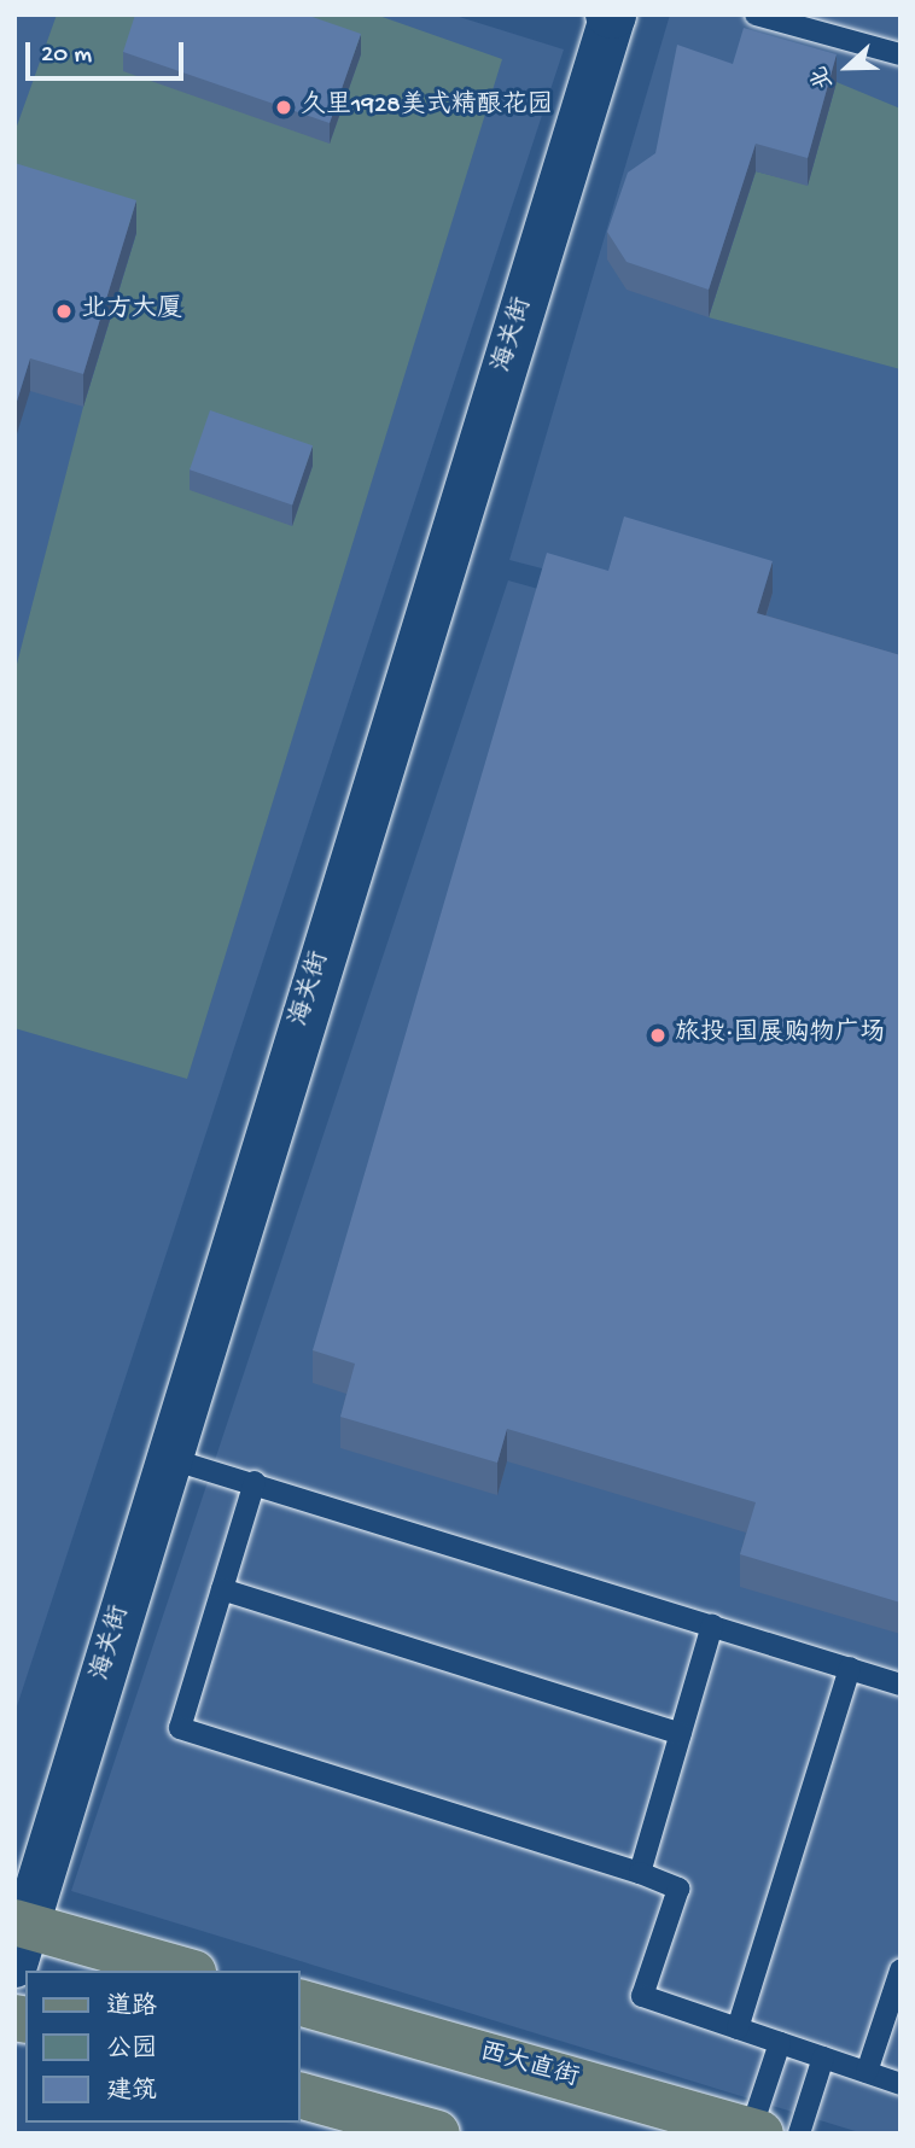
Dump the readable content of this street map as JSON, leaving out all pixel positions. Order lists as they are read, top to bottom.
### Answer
{
  "streets": {
    "main road": ["西大直街"],
    "street": ["海关街"]
  },
  "places": ["久里1928美式精酿花园", "北方大厦", "旅投·国展购物广场"],
  "legend": ["道路", "公园", "建筑"],
  "scale_bar": "20 m",
  "north": "left"
}
